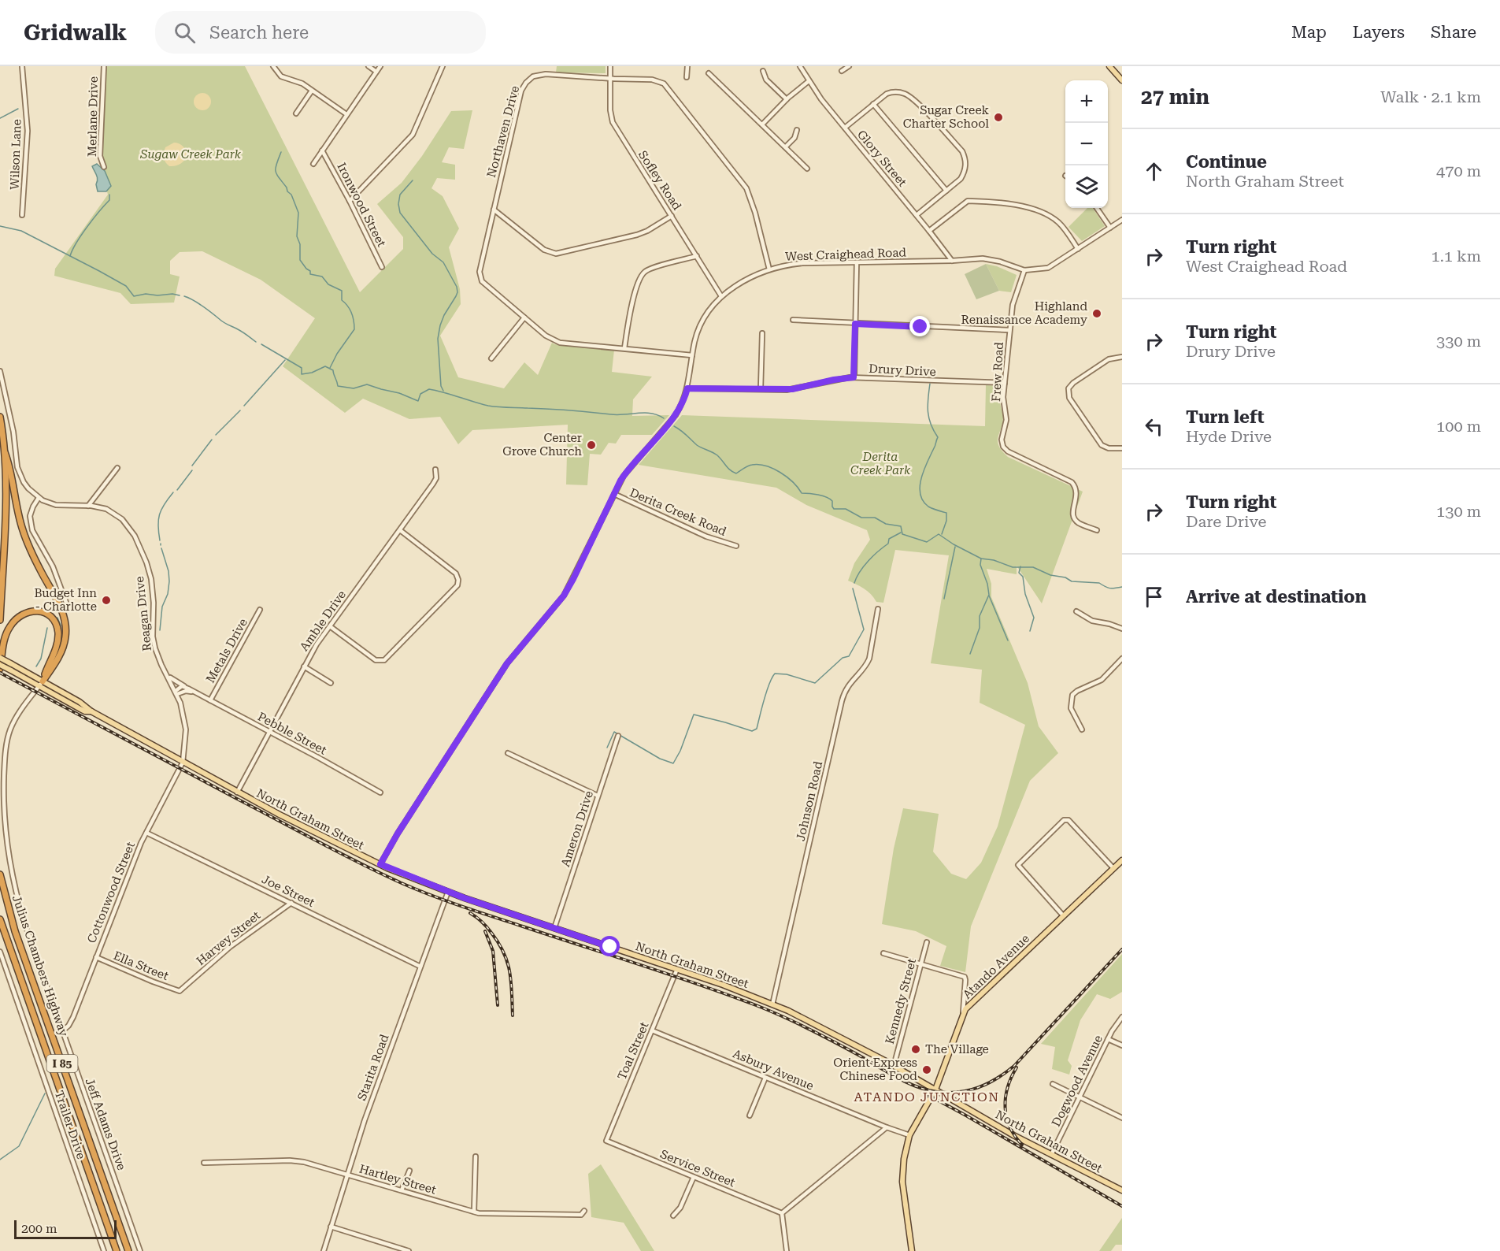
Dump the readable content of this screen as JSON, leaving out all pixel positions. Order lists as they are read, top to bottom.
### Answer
{
  "streets": {
    "highway": ["Julius Chambers Highway", "I 85"],
    "main road": ["North Graham Street", "Atando Avenue"],
    "street": [
      "Merlane Drive",
      "Northaven Drive",
      "Wilson Lane",
      "Glory Street",
      "Sofley Road",
      "Ironwood Street",
      "West Craighead Road",
      "Drury Drive",
      "Frew Road",
      "Derita Creek Road",
      "Reagan Drive",
      "Amble Drive",
      "Metals Drive",
      "Pebble Street",
      "Johnson Road",
      "Ameron Drive",
      "Joe Street",
      "Cottonwood Street",
      "Harvey Street",
      "Ella Street",
      "Kennedy Street",
      "Toal Street",
      "Starita Road",
      "Asbury Avenue",
      "Dogwood Avenue",
      "Jeff Adams Drive",
      "Trailer Drive",
      "Service Street",
      "Hartley Street"
    ]
  },
  "crossings": [
    ["Northaven Drive", "Sofley Road"],
    ["Northaven Drive", "West Craighead Road"],
    ["Glory Street", "West Craighead Road"],
    ["Sofley Road", "West Craighead Road"],
    ["West Craighead Road", "Drury Drive"],
    ["West Craighead Road", "Frew Road"],
    ["West Craighead Road", "Derita Creek Road"],
    ["West Craighead Road", "North Graham Street"],
    ["Drury Drive", "Frew Road"],
    ["Reagan Drive", "Pebble Street"],
    ["Reagan Drive", "North Graham Street"],
    ["Reagan Drive", "Cottonwood Street"],
    ["Amble Drive", "Pebble Street"],
    ["Amble Drive", "North Graham Street"],
    ["Metals Drive", "Pebble Street"],
    ["Johnson Road", "North Graham Street"],
    ["North Graham Street", "Ameron Drive"],
    ["North Graham Street", "Cottonwood Street"],
    ["North Graham Street", "Atando Avenue"],
    ["North Graham Street", "Kennedy Street"],
    ["North Graham Street", "Toal Street"],
    ["North Graham Street", "Starita Road"],
    ["North Graham Street", "Dogwood Avenue"],
    ["North Graham Street", "Jeff Adams Drive"],
    ["Joe Street", "Cottonwood Street"],
    ["Joe Street", "Harvey Street"],
    ["Joe Street", "Starita Road"],
    ["Cottonwood Street", "Ella Street"],
    ["Cottonwood Street", "Jeff Adams Drive"],
    ["Harvey Street", "Ella Street"],
    ["Atando Avenue", "Asbury Avenue"],
    ["Toal Street", "Asbury Avenue"],
    ["Toal Street", "Service Street"],
    ["Starita Road", "Hartley Street"]
  ],
  "districts": ["ATANDO JUNCTION"],
  "parks": ["Sugaw Creek Park", "Derita Creek Park"],
  "places": [
    "Sugar Creek Charter School",
    "Highland Renaissance Academy",
    "Center Grove Church",
    "Budget Inn - Charlotte",
    "The Village",
    "Orient Express Chinese Food"
  ],
  "scale_bar": "200 m",
  "page": {
    "header": "Gridwalk",
    "search": "Search here",
    "nav": ["Map", "Layers", "Share"],
    "heading": ["27 min", "Walk · 2.1 km"],
    "map_buttons": ["+", "−"],
    "list": [
      ["Continue", "North Graham Street", "470 m"],
      ["Turn right", "West Craighead Road", "1.1 km"],
      ["Turn right", "Drury Drive", "330 m"],
      ["Turn left", "Hyde Drive", "100 m"],
      ["Turn right", "Dare Drive", "130 m"],
      "Arrive at destination"
    ],
    "scale": "200 m"
  }
}
